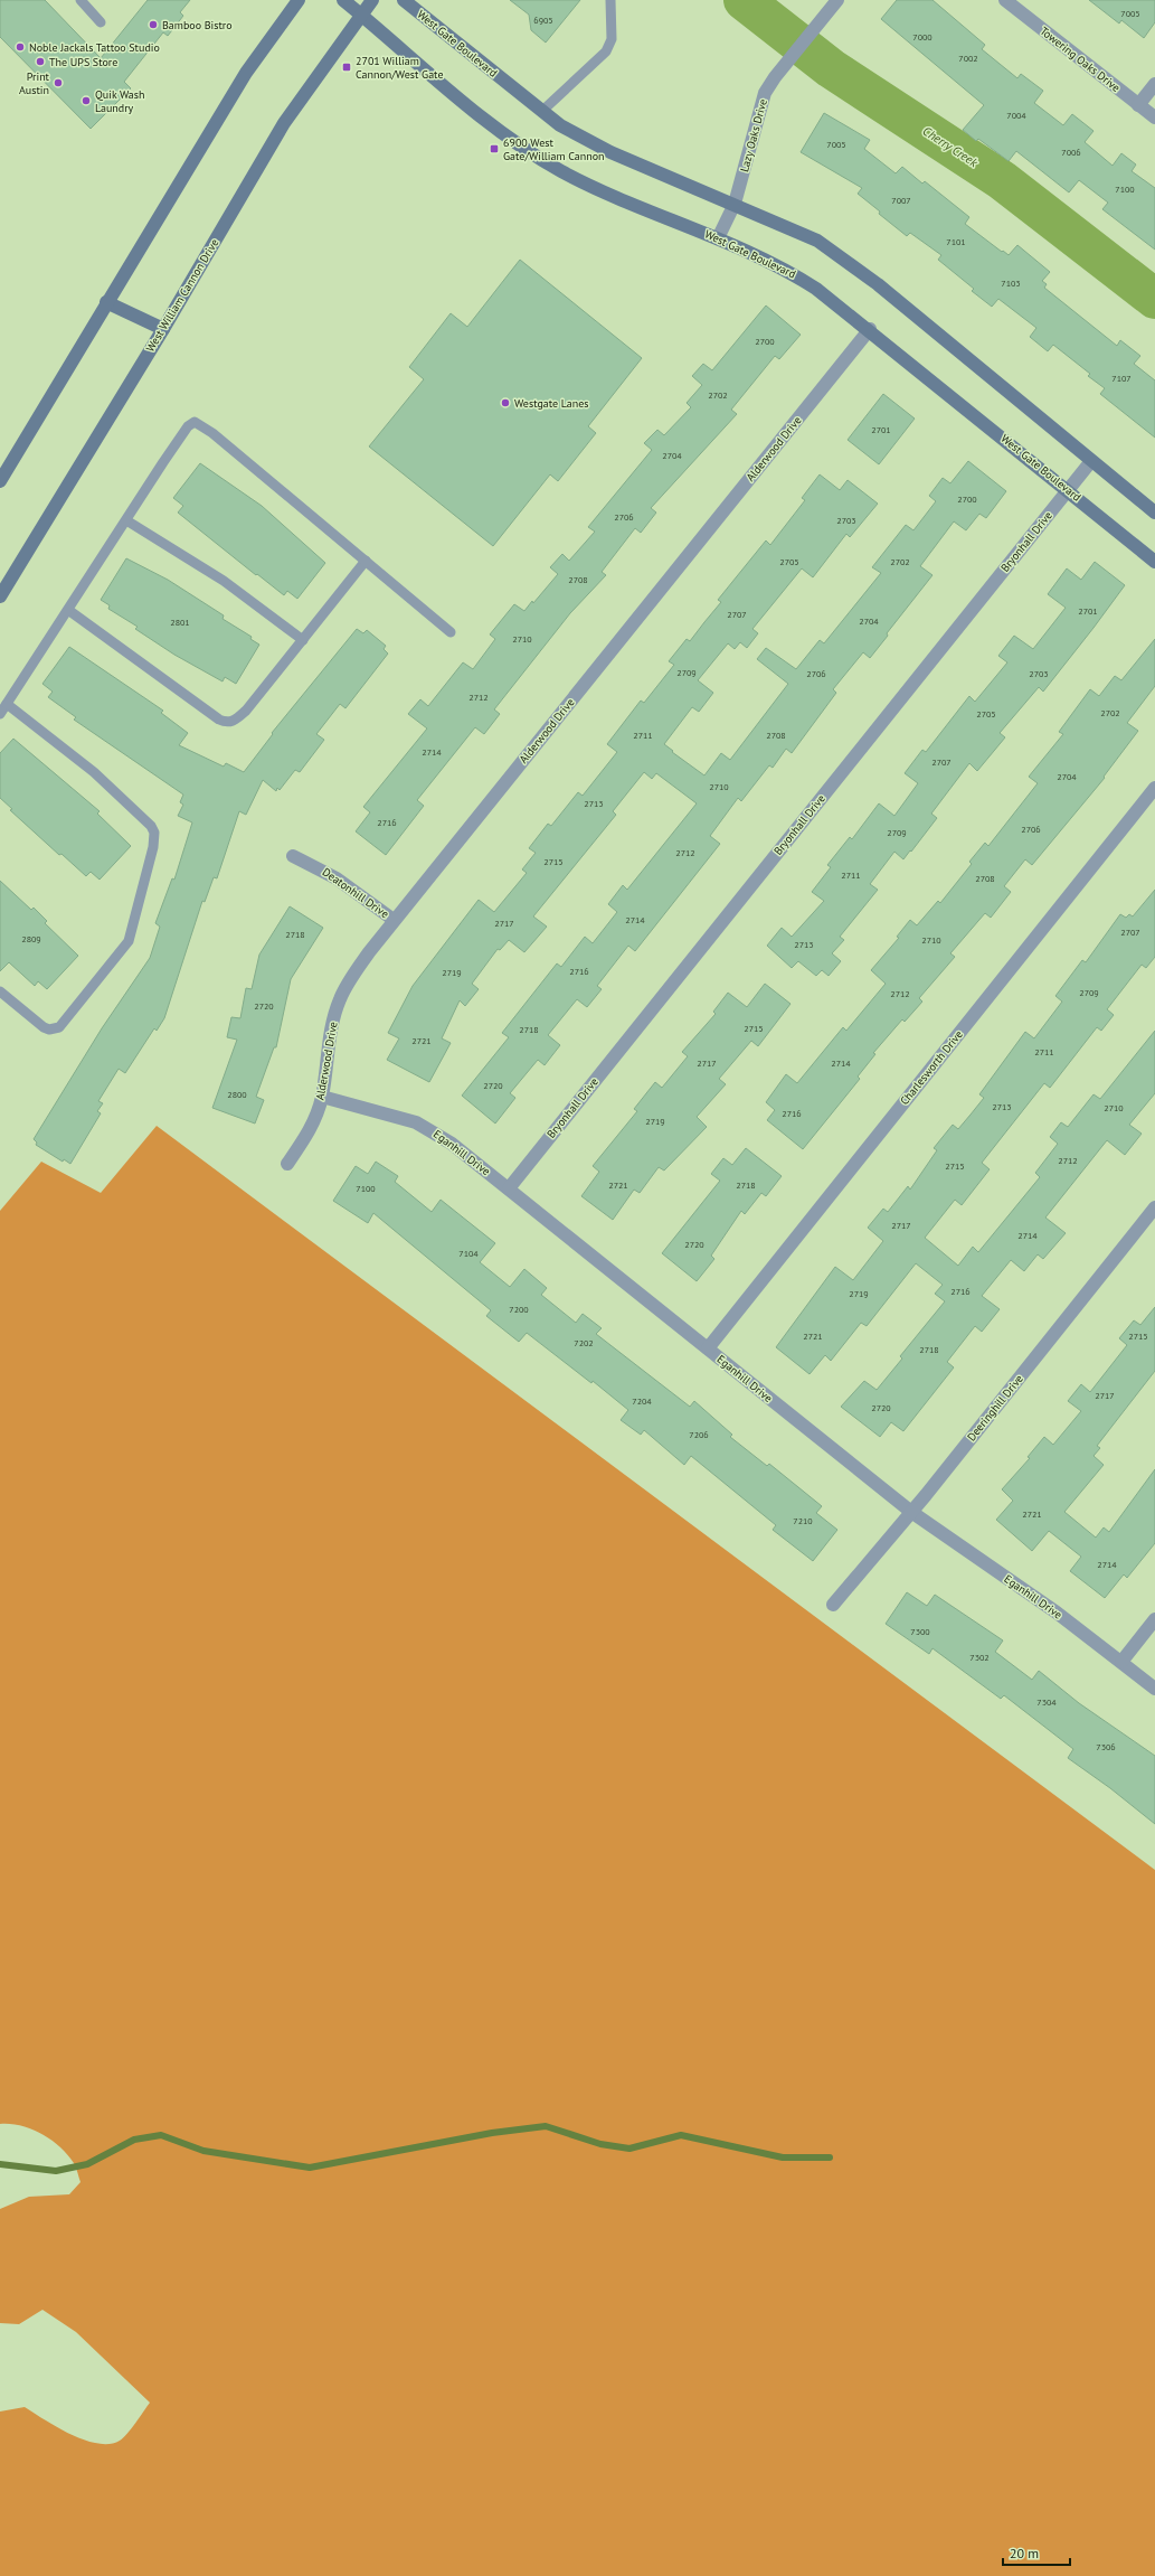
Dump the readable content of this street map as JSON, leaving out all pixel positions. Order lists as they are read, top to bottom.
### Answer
{
  "streets": {
    "main road": ["West Gate Boulevard", "West William Cannon Drive"],
    "street": [
      "Towering Oaks Drive",
      "Lazy Oaks Drive",
      "Alderwood Drive",
      "Bryonhall Drive",
      "Deatonhill Drive",
      "Charlesworth Drive",
      "Eganhill Drive",
      "Deeringhill Drive"
    ]
  },
  "crossings": [
    ["West Gate Boulevard", "Lazy Oaks Drive"],
    ["West Gate Boulevard", "West William Cannon Drive"],
    ["West Gate Boulevard", "Alderwood Drive"],
    ["West Gate Boulevard", "Bryonhall Drive"],
    ["Alderwood Drive", "Deatonhill Drive"],
    ["Alderwood Drive", "Eganhill Drive"],
    ["Bryonhall Drive", "Eganhill Drive"],
    ["Charlesworth Drive", "Eganhill Drive"],
    ["Eganhill Drive", "Deeringhill Drive"]
  ],
  "water": ["Cherry Creek"],
  "places": {
    "other": [
      "Bamboo Bistro",
      "Noble Jackals Tattoo Studio",
      "The UPS Store",
      "Print Austin",
      "Quik Wash Laundry",
      "Westgate Lanes"
    ],
    "transit": ["2701 William Cannon/West Gate", "6900 West Gate/William Cannon"]
  },
  "house_numbers": [
    "7005",
    "6905",
    "7000",
    "7002",
    "7004",
    "7005",
    "7006",
    "7100",
    "7007",
    "7101",
    "7103",
    "2700",
    "7107",
    "2702",
    "2701",
    "2704",
    "2700",
    "2706",
    "2703",
    "2705",
    "2702",
    "2708",
    "2701",
    "2707",
    "2704",
    "2801",
    "2710",
    "2709",
    "2706",
    "2703",
    "2712",
    "2702",
    "2705",
    "2711",
    "2708",
    "2714",
    "2707",
    "2704",
    "2710",
    "2713",
    "2716",
    "2706",
    "2709",
    "2712",
    "2715",
    "2711",
    "2708",
    "2714",
    "2717",
    "2707",
    "2718",
    "2809",
    "2710",
    "2713",
    "2716",
    "2719",
    "2709",
    "2712",
    "2720",
    "2715",
    "2718",
    "2721",
    "2711",
    "2717",
    "2714",
    "2720",
    "2800",
    "2713",
    "2710",
    "2716",
    "2719",
    "2712",
    "2715",
    "2721",
    "2718",
    "7100",
    "2717",
    "2714",
    "2720",
    "7104",
    "2716",
    "2719",
    "7200",
    "2721",
    "2715",
    "7202",
    "2718",
    "2717",
    "7204",
    "2720",
    "7206",
    "2721",
    "7210",
    "2714",
    "7300",
    "7302",
    "7304",
    "7306"
  ],
  "scale_bar": "20 m"
}
